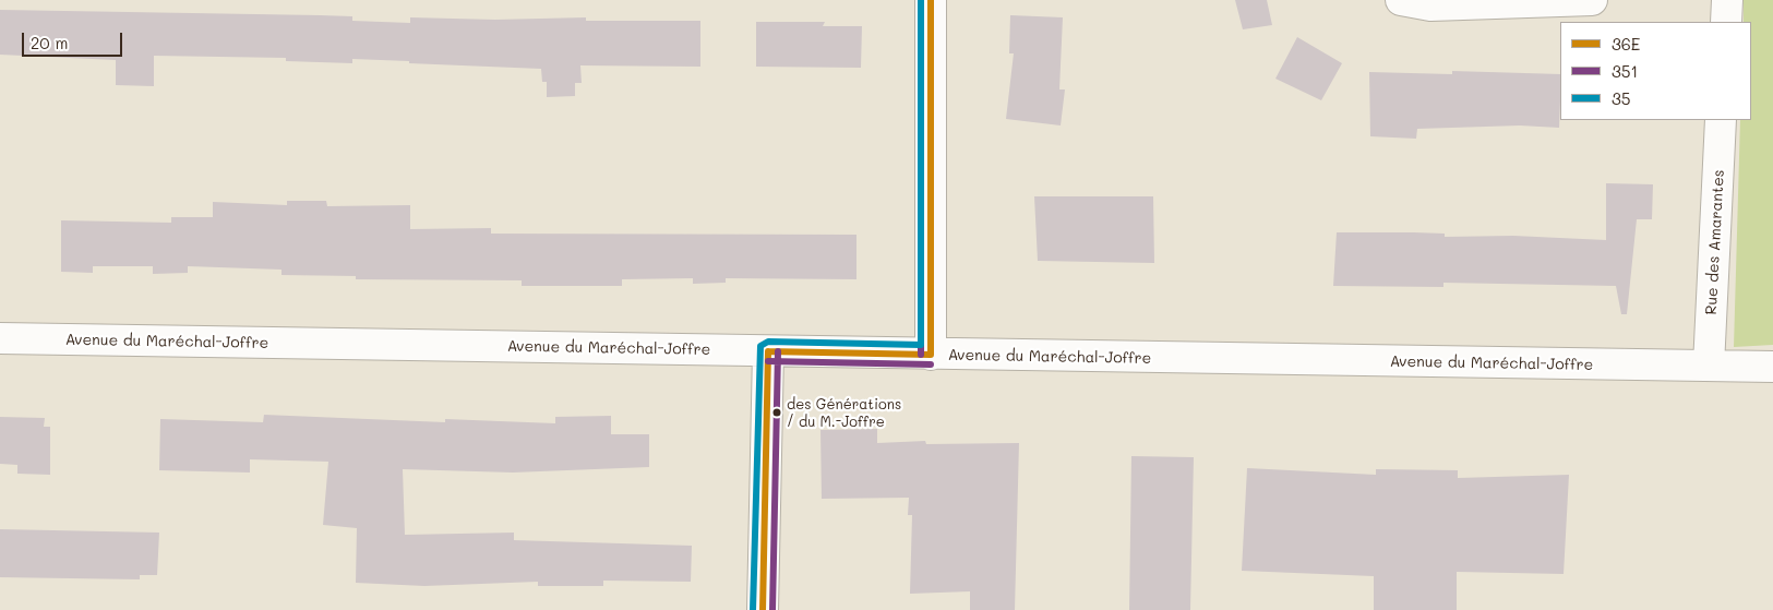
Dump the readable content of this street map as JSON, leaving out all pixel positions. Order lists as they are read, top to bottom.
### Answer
{
  "streets": {
    "street": ["Rue des Amarantes", "Avenue du Maréchal-Joffre"]
  },
  "crossings": [
    ["Rue des Amarantes", "Avenue du Maréchal-Joffre"]
  ],
  "places": ["des Générations / du M.-Joffre"],
  "lines": ["transit line 36E", "transit line 351", "transit line 35"],
  "legend": ["36E", "351", "35"],
  "scale_bar": "20 m"
}
